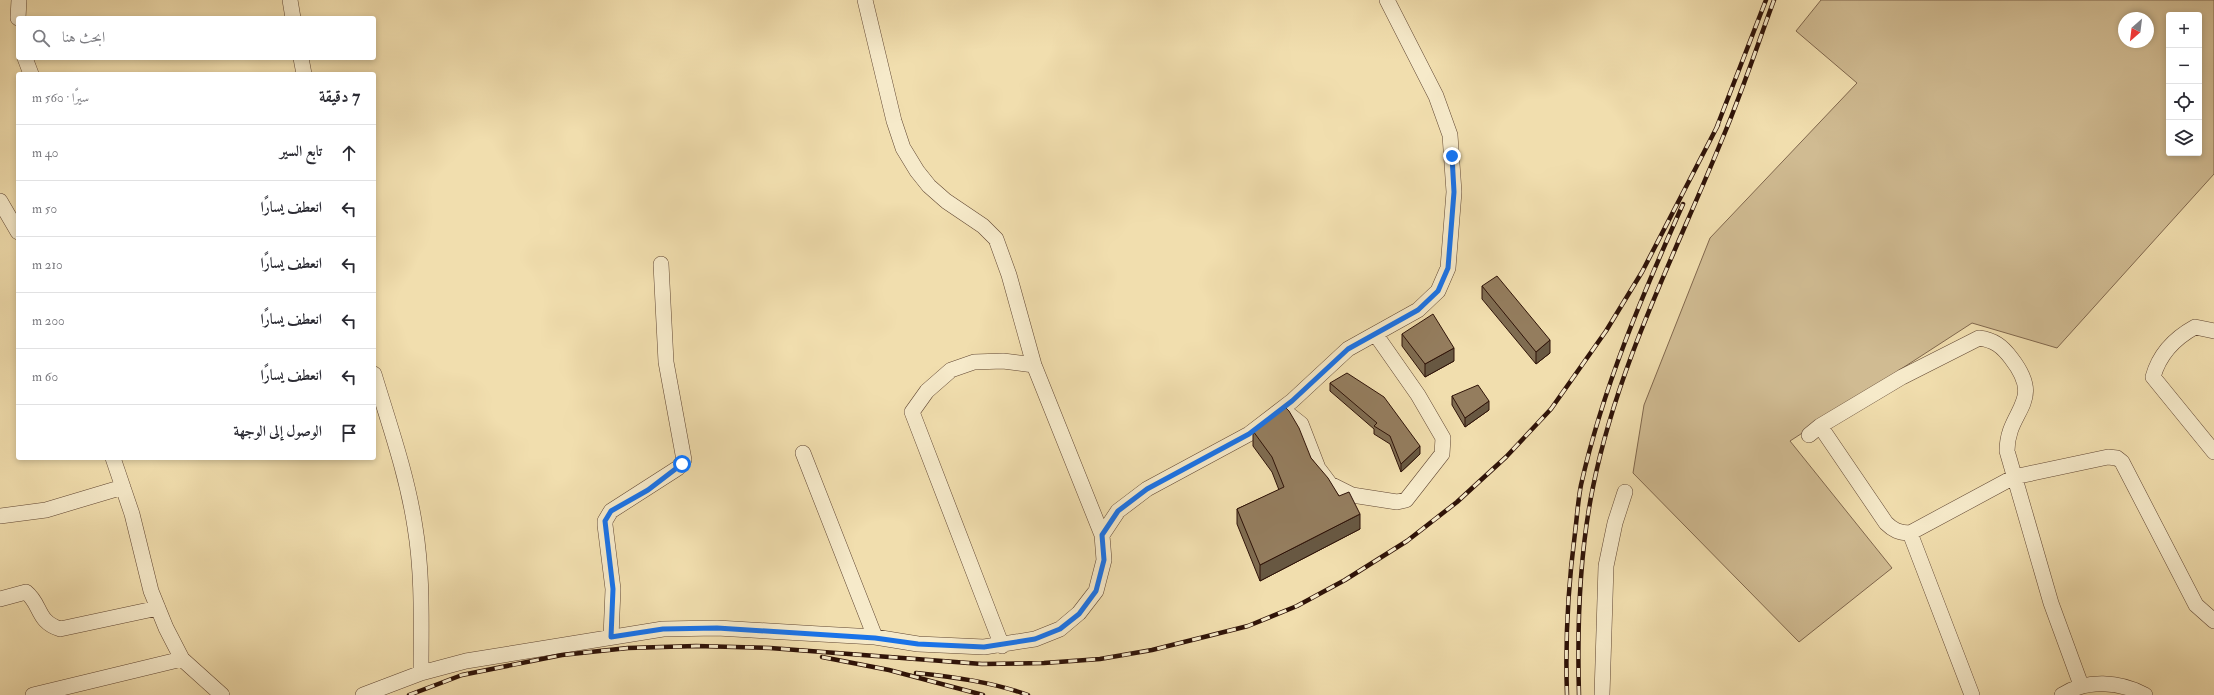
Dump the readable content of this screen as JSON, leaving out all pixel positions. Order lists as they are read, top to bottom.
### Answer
{
  "north": "bottom left",
  "page": {
    "map_buttons": ["+", "−"],
    "search": "ابحث هنا",
    "heading": ["7 دقيقة", "سيرًا · 560 m"],
    "list": [
      ["تابع السير", "40 m"],
      ["انعطف يسارًا", "50 m"],
      ["انعطف يسارًا", "210 m"],
      ["انعطف يسارًا", "200 m"],
      ["انعطف يسارًا", "60 m"],
      "الوصول إلى الوجهة"
    ]
  }
}
